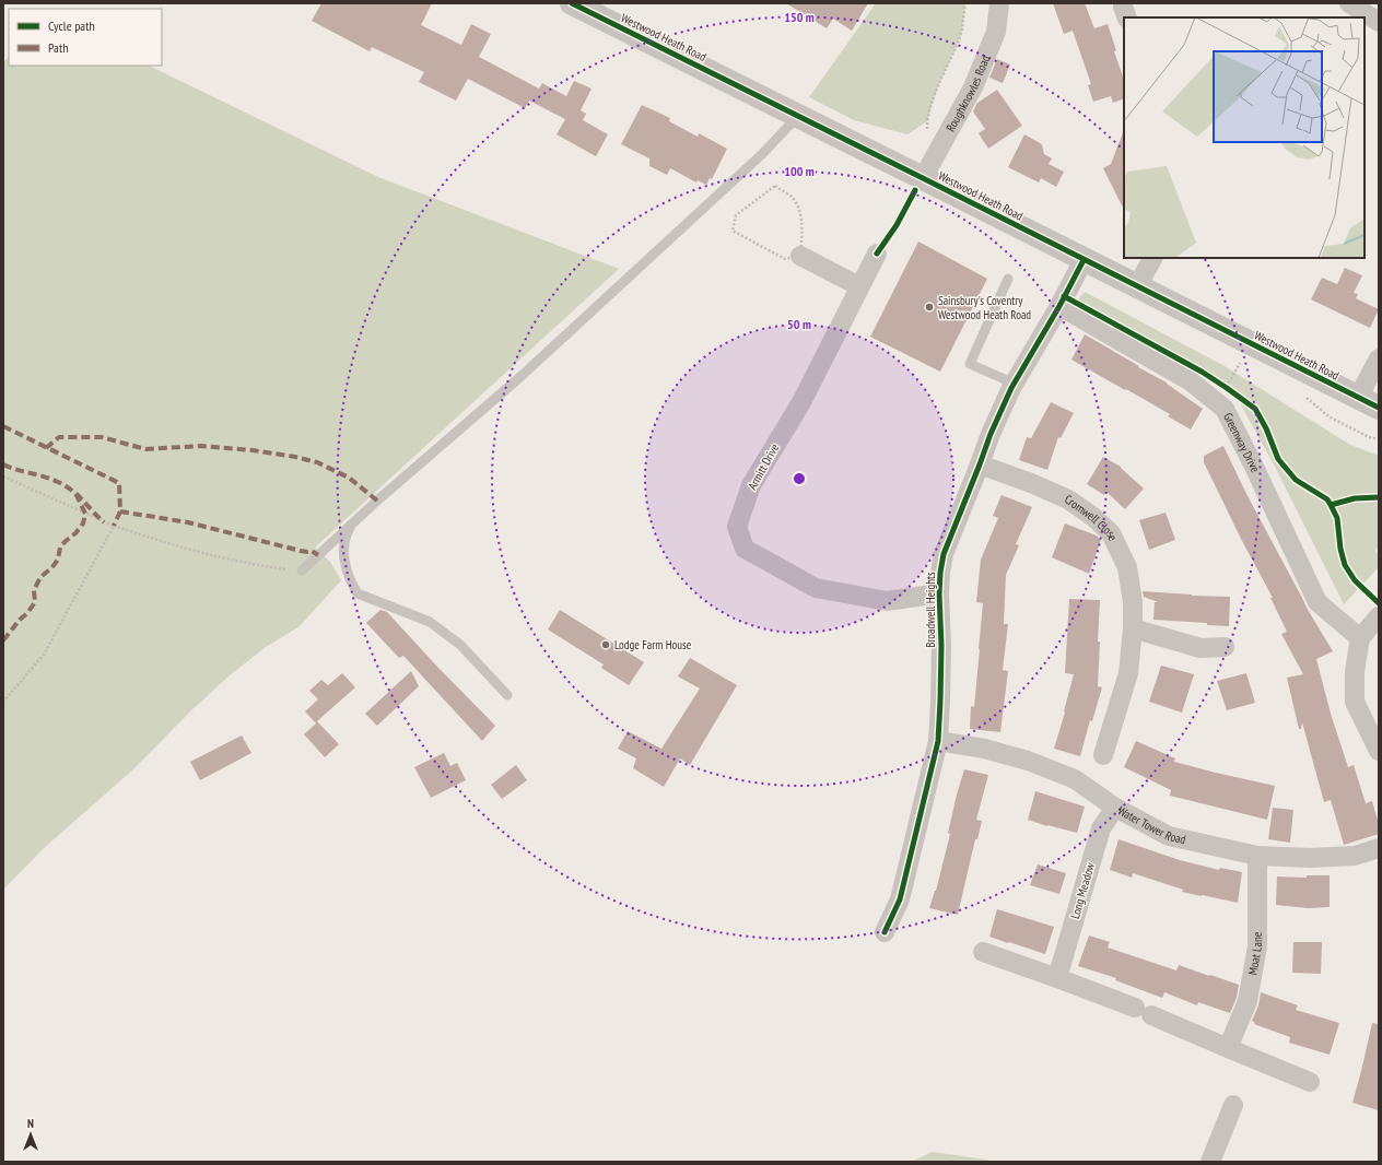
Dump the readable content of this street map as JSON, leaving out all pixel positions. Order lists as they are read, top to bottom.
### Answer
{
  "streets": {
    "street": [
      "Westwood Heath Road",
      "Roughknowles Road",
      "Greenway Drive",
      "Armitt Drive",
      "Cromwell Close",
      "Broadwell Heights",
      "Water Tower Road",
      "Long Meadow",
      "Moat Lane"
    ]
  },
  "crossings": [
    ["Westwood Heath Road", "Roughknowles Road"],
    ["Westwood Heath Road", "Broadwell Heights"],
    ["Greenway Drive", "Broadwell Heights"],
    ["Armitt Drive", "Broadwell Heights"],
    ["Cromwell Close", "Broadwell Heights"],
    ["Broadwell Heights", "Water Tower Road"],
    ["Water Tower Road", "Long Meadow"],
    ["Water Tower Road", "Moat Lane"]
  ],
  "places": ["Sainsbury's Coventry Westwood Heath Road", "Lodge Farm House"],
  "legend": ["Cycle path", "Path"],
  "north": "top",
  "rings": ["150 m", "100 m", "50 m"]
}
